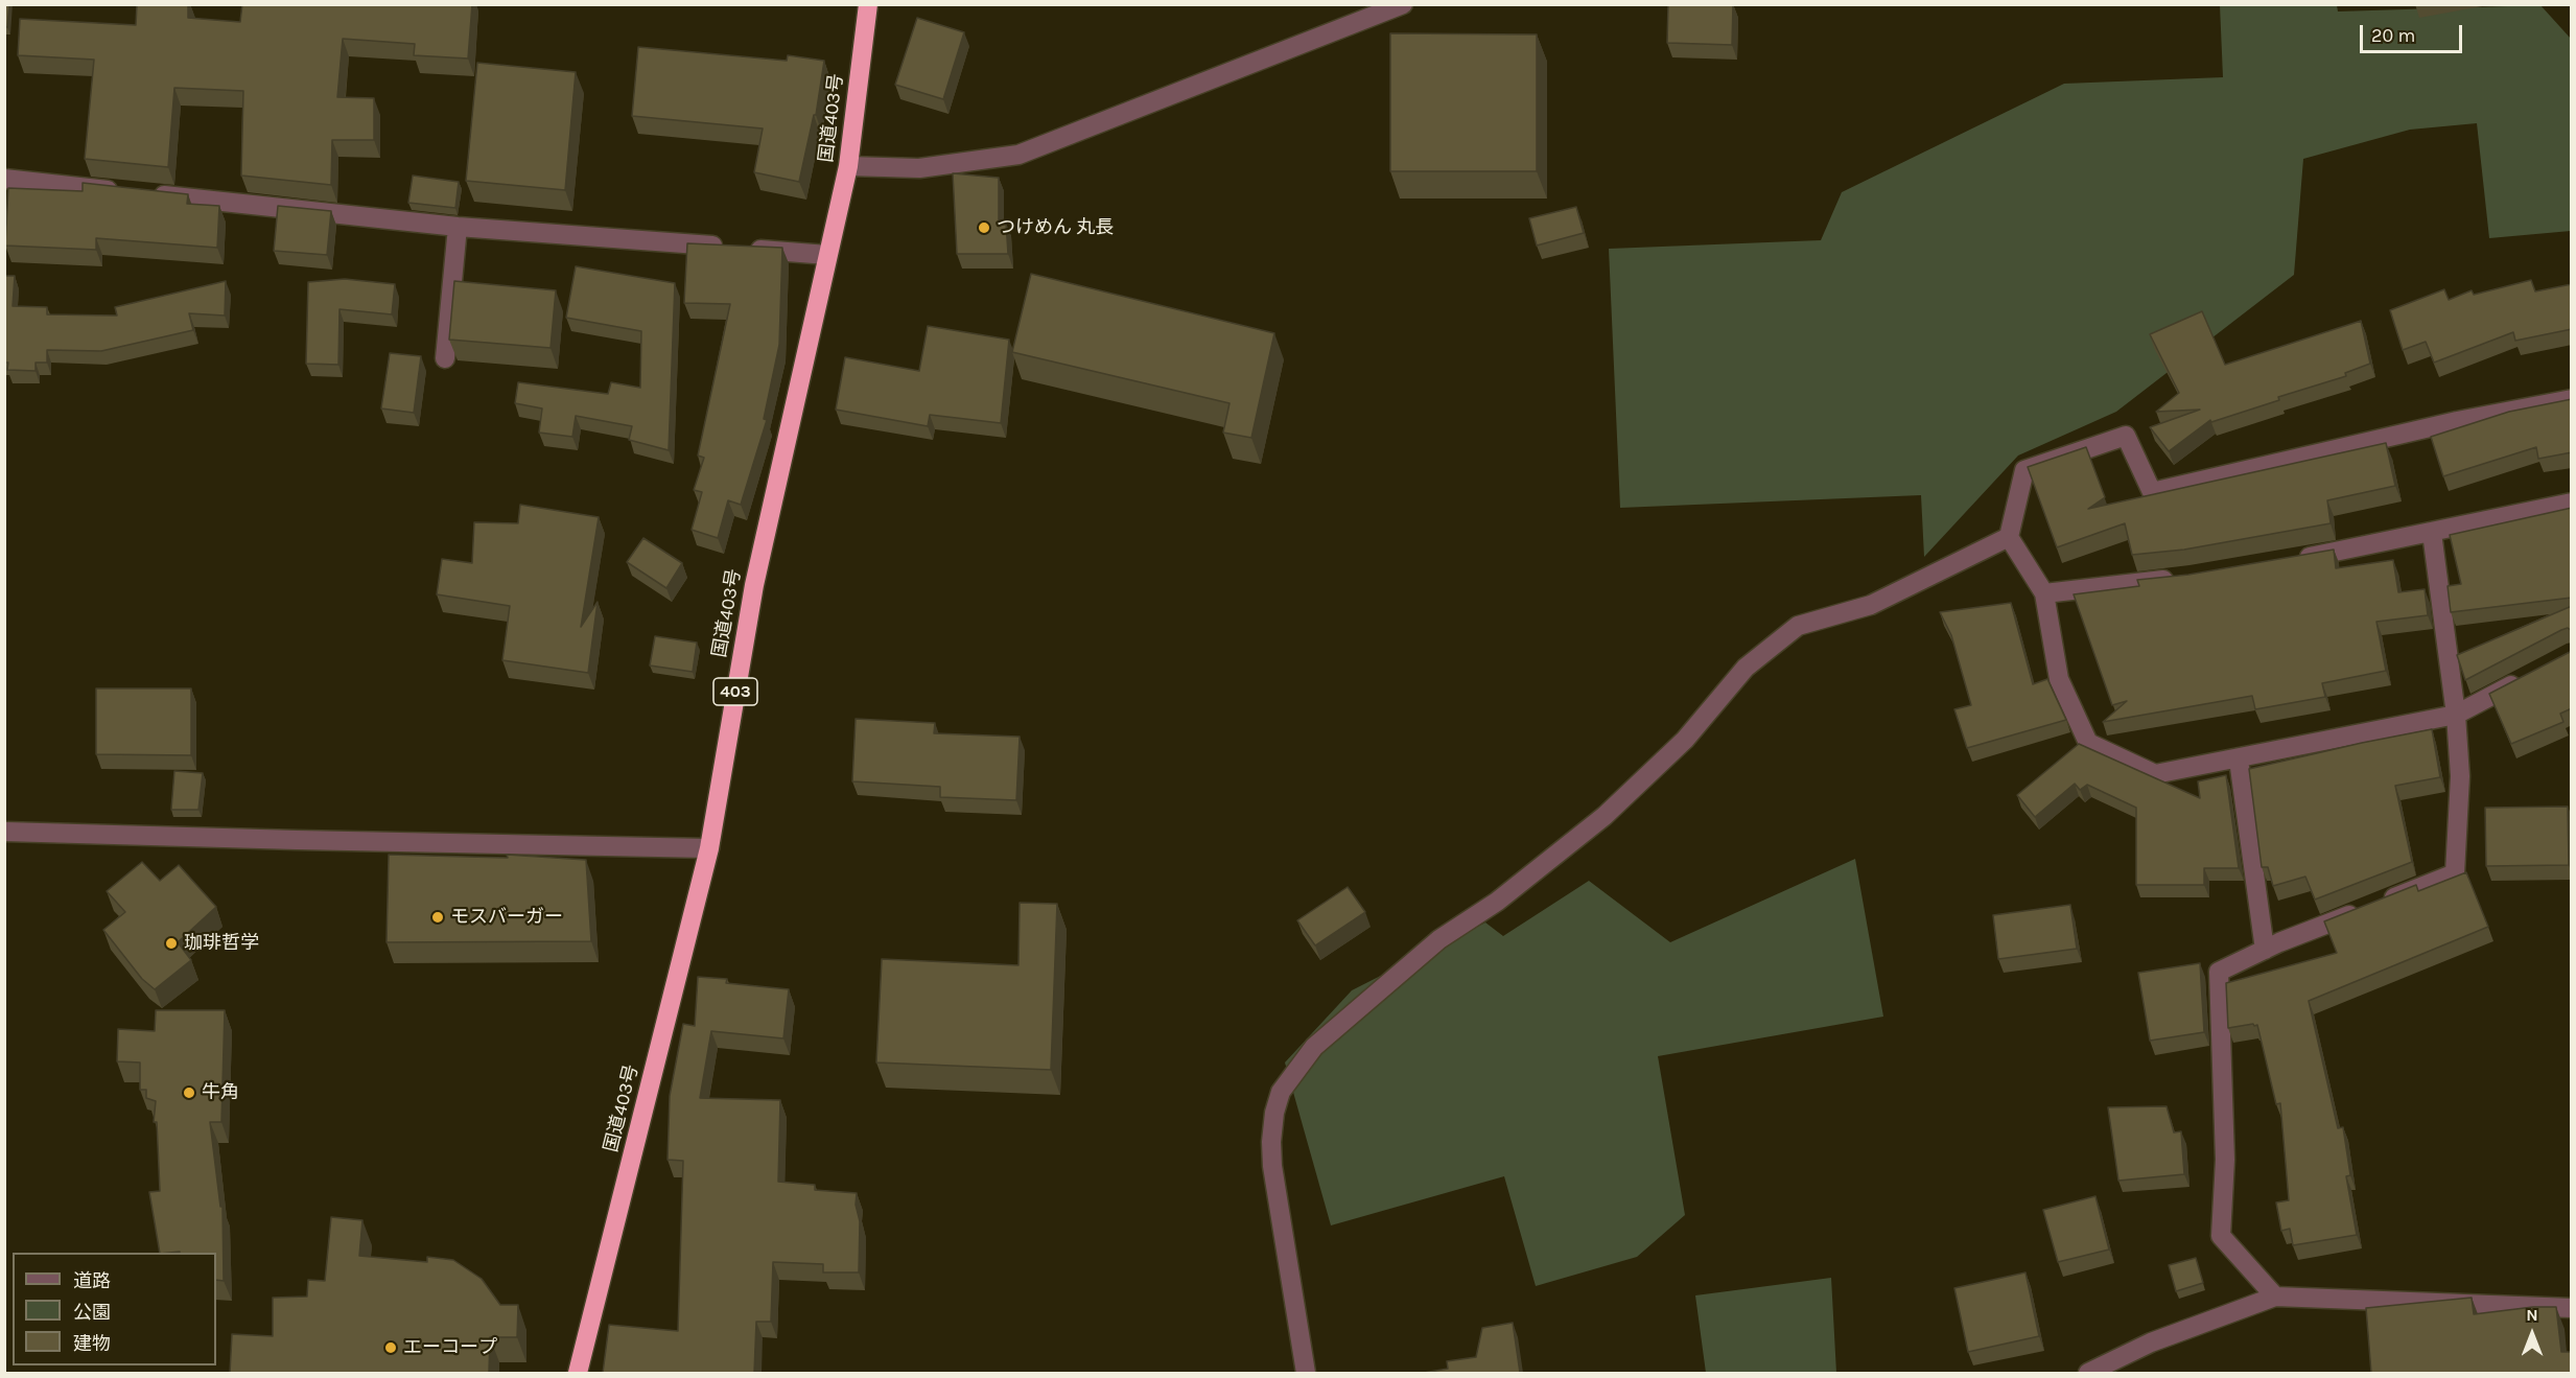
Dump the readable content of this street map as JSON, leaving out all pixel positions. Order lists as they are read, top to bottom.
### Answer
{
  "streets": {
    "highway": ["国道403号", "403"]
  },
  "places": [
    "つけめん 丸長",
    "モスバーガー",
    "珈琲哲学",
    "牛角",
    "エーコープ"
  ],
  "legend": ["道路", "公園", "建物"],
  "scale_bar": "20 m",
  "north": "top"
}
